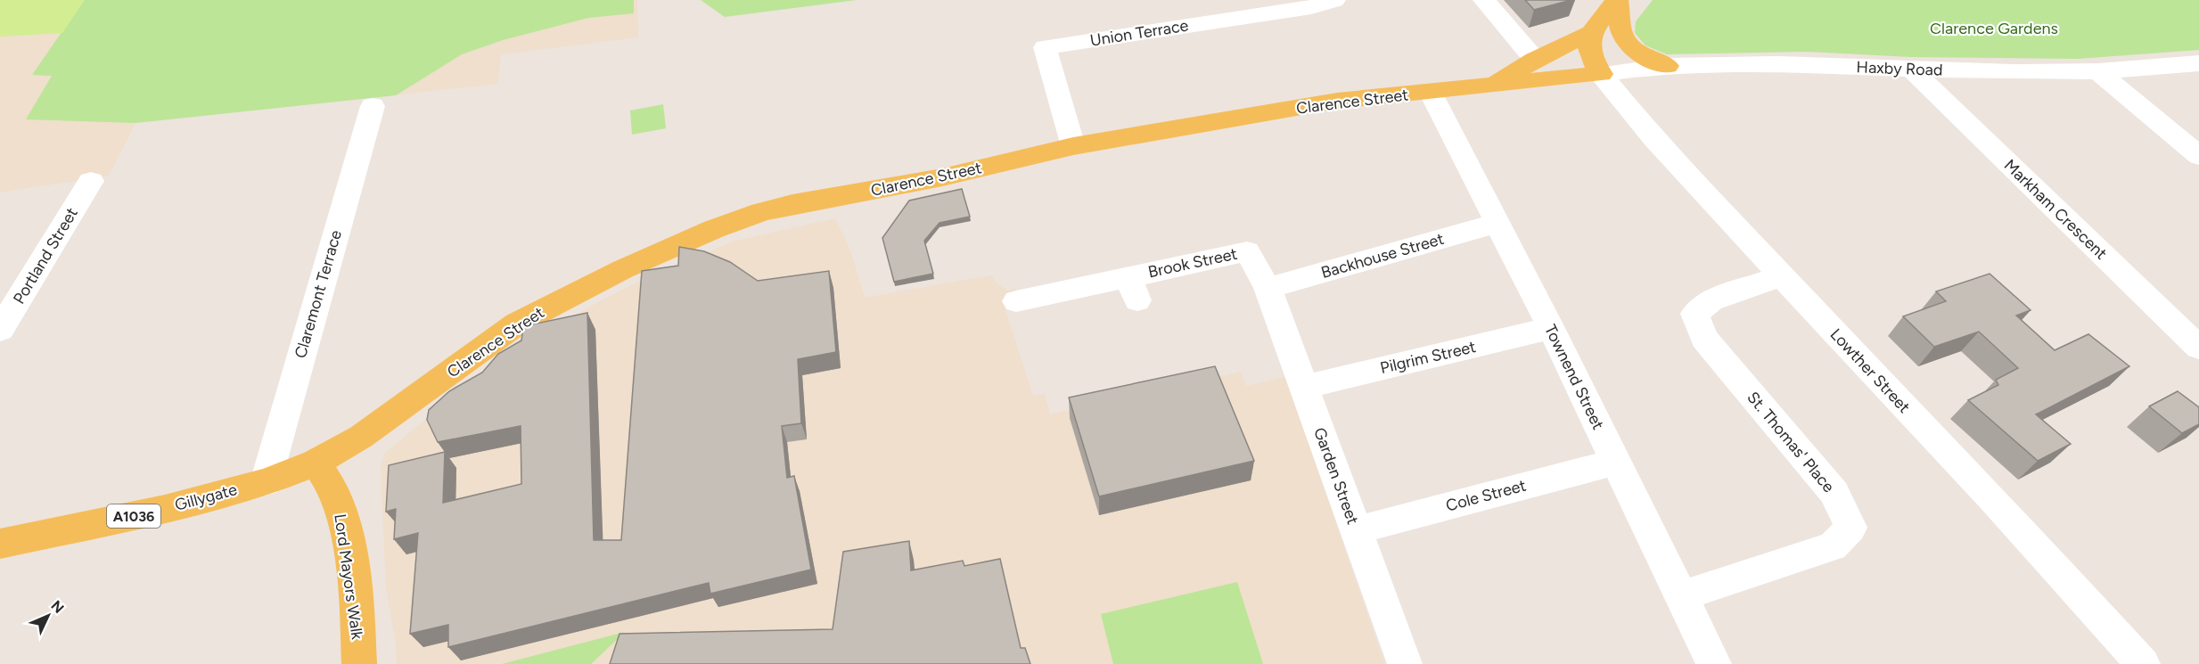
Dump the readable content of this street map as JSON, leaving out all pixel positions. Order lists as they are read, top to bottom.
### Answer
{
  "streets": {
    "main road": [
      "Clarence Street",
      "Gillygate",
      "A1036",
      "Lord Mayors Walk"
    ],
    "street": [
      "Union Terrace",
      "Haxby Road",
      "Markham Crescent",
      "Portland Street",
      "Backhouse Street",
      "Brook Street",
      "Claremont Terrace",
      "Pilgrim Street",
      "Lowther Street",
      "Townend Street",
      "St. Thomas' Place",
      "Garden Street",
      "Cole Street"
    ]
  },
  "crossings": [
    ["Union Terrace", "Clarence Street"],
    ["Haxby Road", "Clarence Street"],
    ["Haxby Road", "Markham Crescent"],
    ["Haxby Road", "Lowther Street"],
    ["Clarence Street", "Lowther Street"],
    ["Clarence Street", "Townend Street"],
    ["Clarence Street", "Gillygate"],
    ["Clarence Street", "Lord Mayors Walk"],
    ["Backhouse Street", "Brook Street"],
    ["Backhouse Street", "Townend Street"],
    ["Backhouse Street", "Garden Street"],
    ["Brook Street", "Garden Street"],
    ["Claremont Terrace", "Gillygate"],
    ["Pilgrim Street", "Townend Street"],
    ["Pilgrim Street", "Garden Street"],
    ["Lowther Street", "St. Thomas' Place"],
    ["Townend Street", "St. Thomas' Place"],
    ["Townend Street", "Cole Street"],
    ["Garden Street", "Cole Street"],
    ["Gillygate", "Lord Mayors Walk"]
  ],
  "parks": ["Clarence Gardens"],
  "north": "top right"
}
